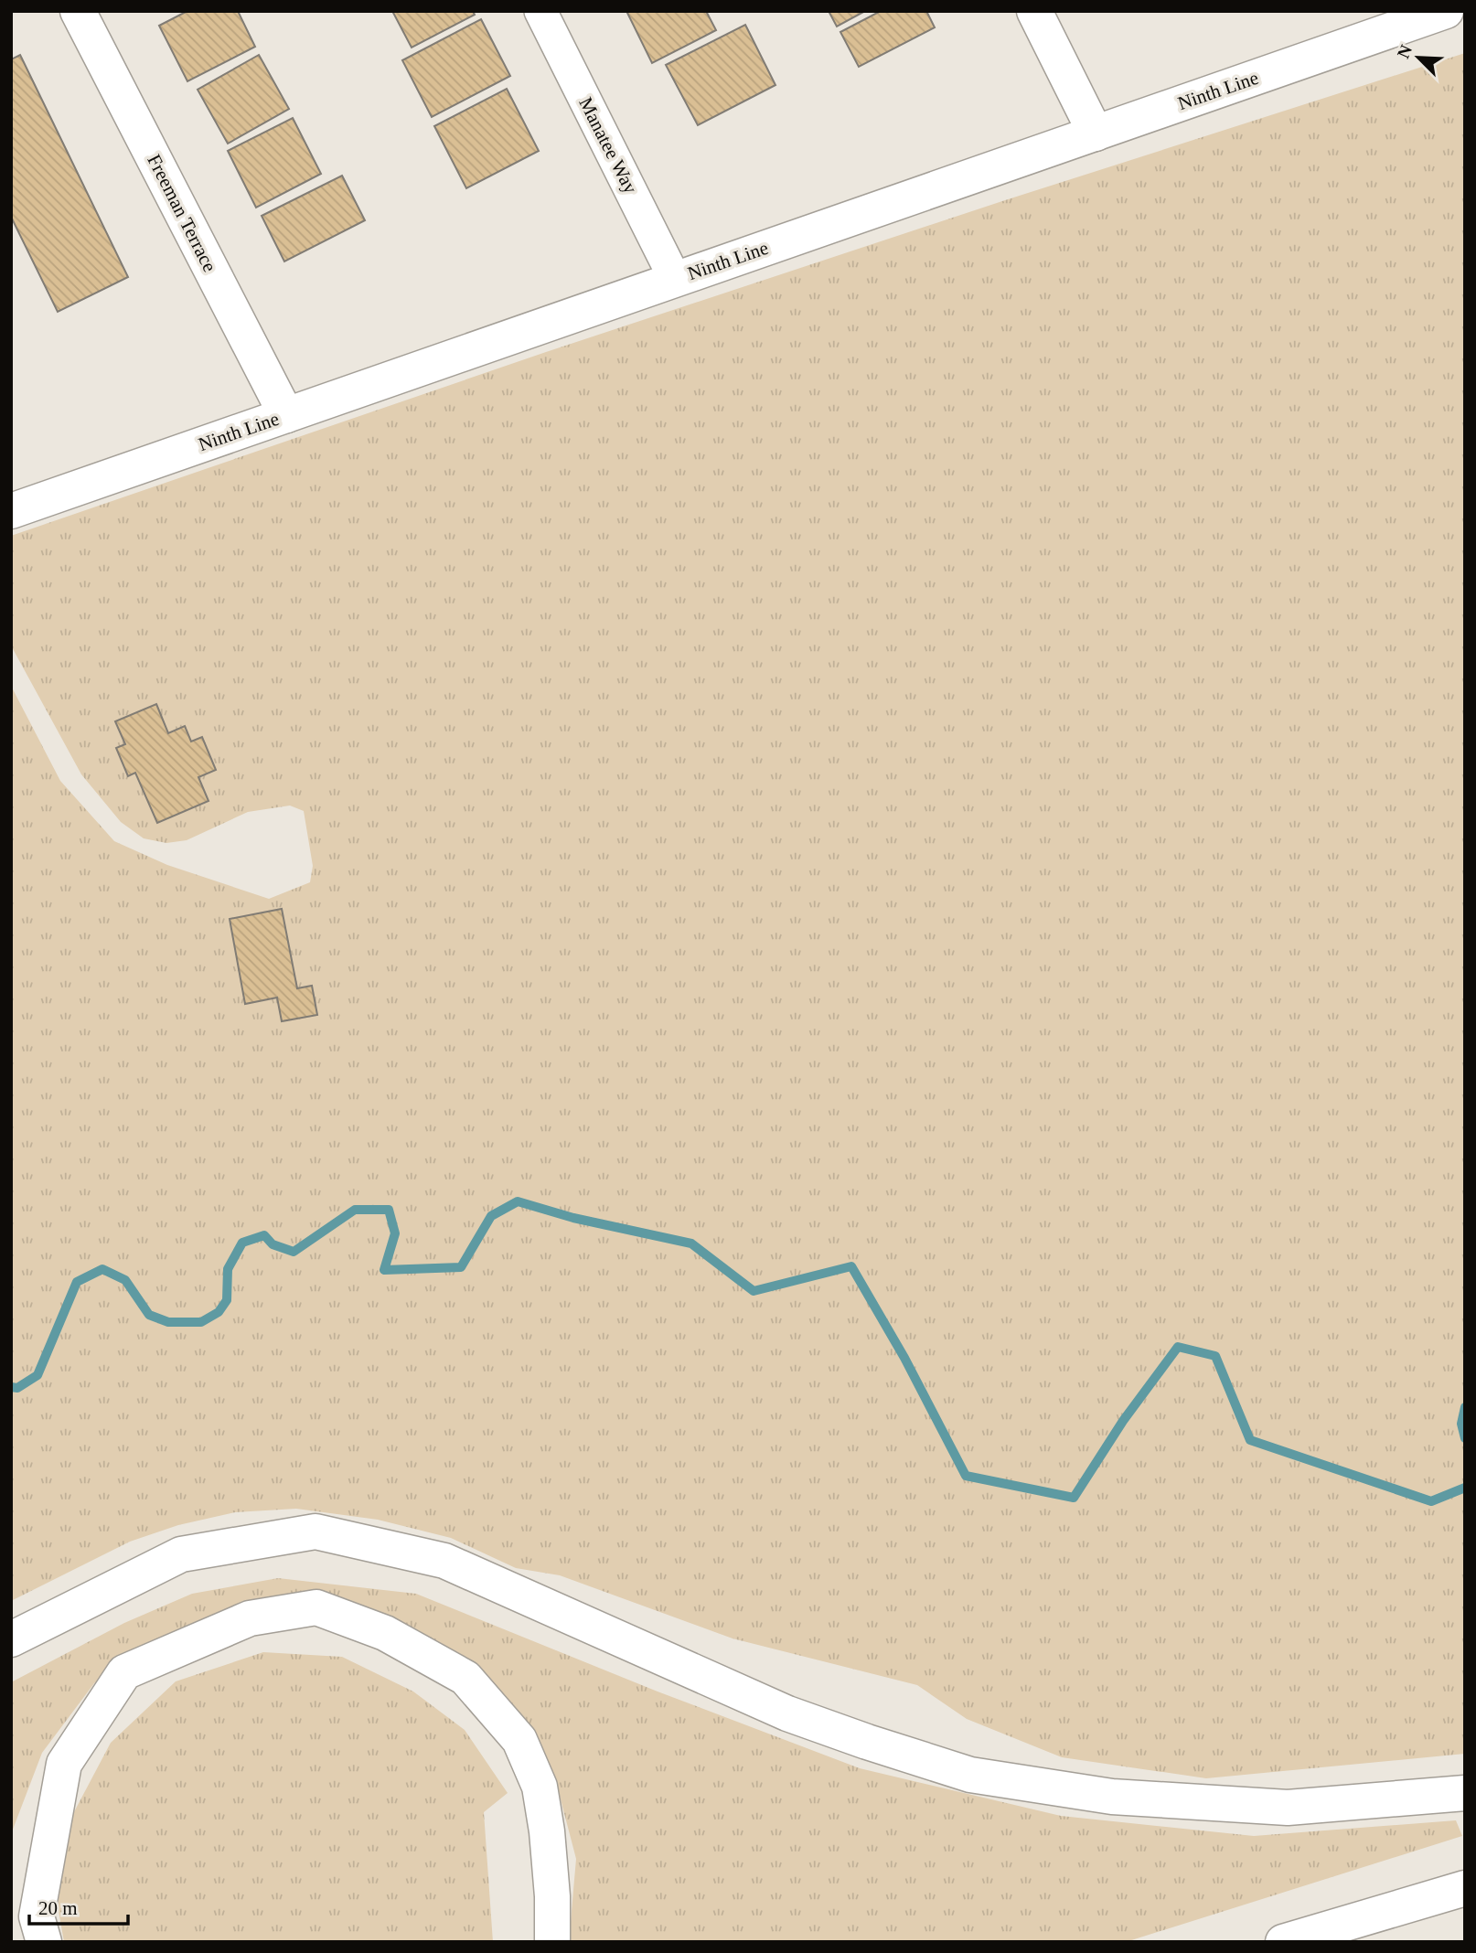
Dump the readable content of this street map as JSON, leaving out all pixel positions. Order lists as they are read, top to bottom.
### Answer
{
  "streets": {
    "main road": ["Ninth Line", "Freeman Terrace"],
    "street": ["Manatee Way"]
  },
  "crossings": [
    ["Ninth Line", "Manatee Way"],
    ["Ninth Line", "Freeman Terrace"]
  ],
  "scale_bar": "20 m",
  "north": "top left"
}
